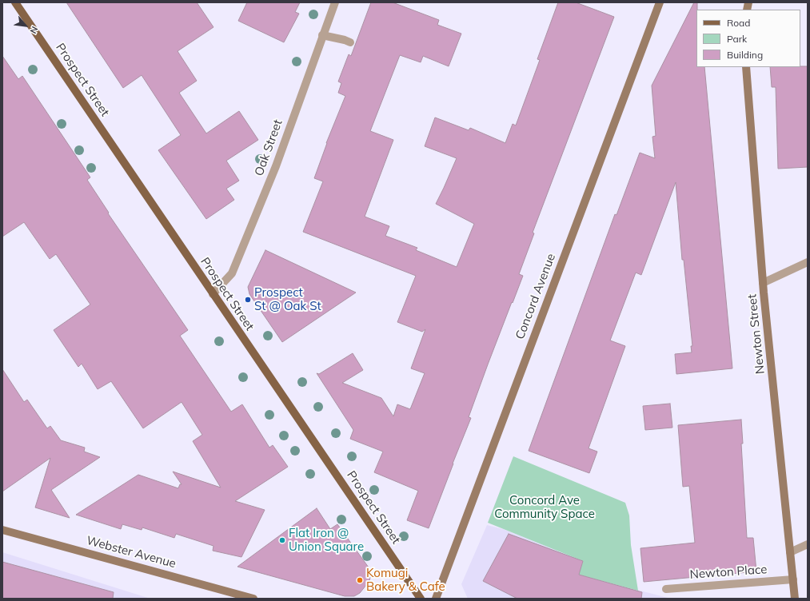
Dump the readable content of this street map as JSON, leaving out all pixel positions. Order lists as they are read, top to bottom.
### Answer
{
  "streets": {
    "main road": [
      "Prospect Street",
      "Concord Avenue",
      "Newton Street",
      "Webster Avenue"
    ],
    "street": ["Oak Street", "Newton Place"]
  },
  "crossings": [
    ["Prospect Street", "Oak Street"],
    ["Newton Street", "Newton Place"]
  ],
  "parks": ["Concord Ave Community Space"],
  "places": ["Prospect St @ Oak St", "Flat Iron @ Union Square", "Komugi Bakery & Cafe"],
  "legend": ["Road", "Park", "Building"],
  "north": "bottom right"
}
